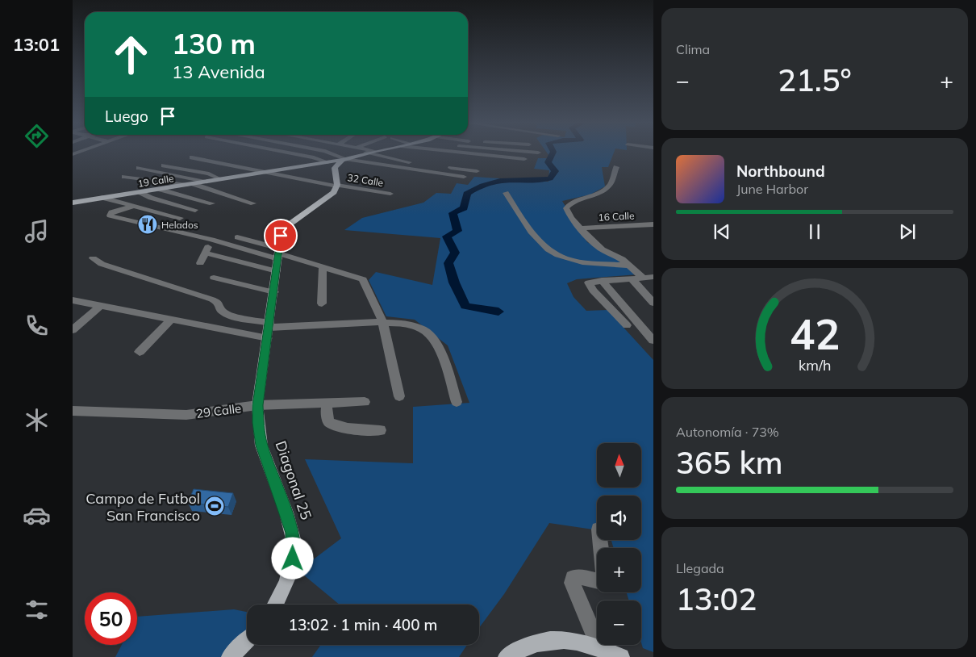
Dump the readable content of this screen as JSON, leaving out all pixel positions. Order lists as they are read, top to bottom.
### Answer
{
  "streets": {
    "main road": ["19 Calle", "Diagonal 25"],
    "street": ["32 Calle", "16 Calle", "29 Calle"]
  },
  "crossings": [
    ["32 Calle", "19 Calle"],
    ["32 Calle", "Diagonal 25"],
    ["29 Calle", "Diagonal 25"]
  ],
  "places": {
    "restaurant": ["Helados"],
    "sports": ["Campo de Futbol San Francisco"]
  },
  "north": "top",
  "page": {
    "tabs": "13:01",
    "tile": [
      "Clima",
      ["Autonomía · 73%", "365 km"],
      ["Llegada", "13:02"]
    ],
    "turn": ["130 m", "13 Avenida"],
    "heat": ["−", "21.5°", "+"],
    "then": "Luego",
    "song": ["Northbound", "June Harbor"],
    "map_buttons": ["+", "−"],
    "limit": "50",
    "trip": "13:02 · 1 min · 400 m",
    "gauge": ["42", "km/h"]
  }
}
